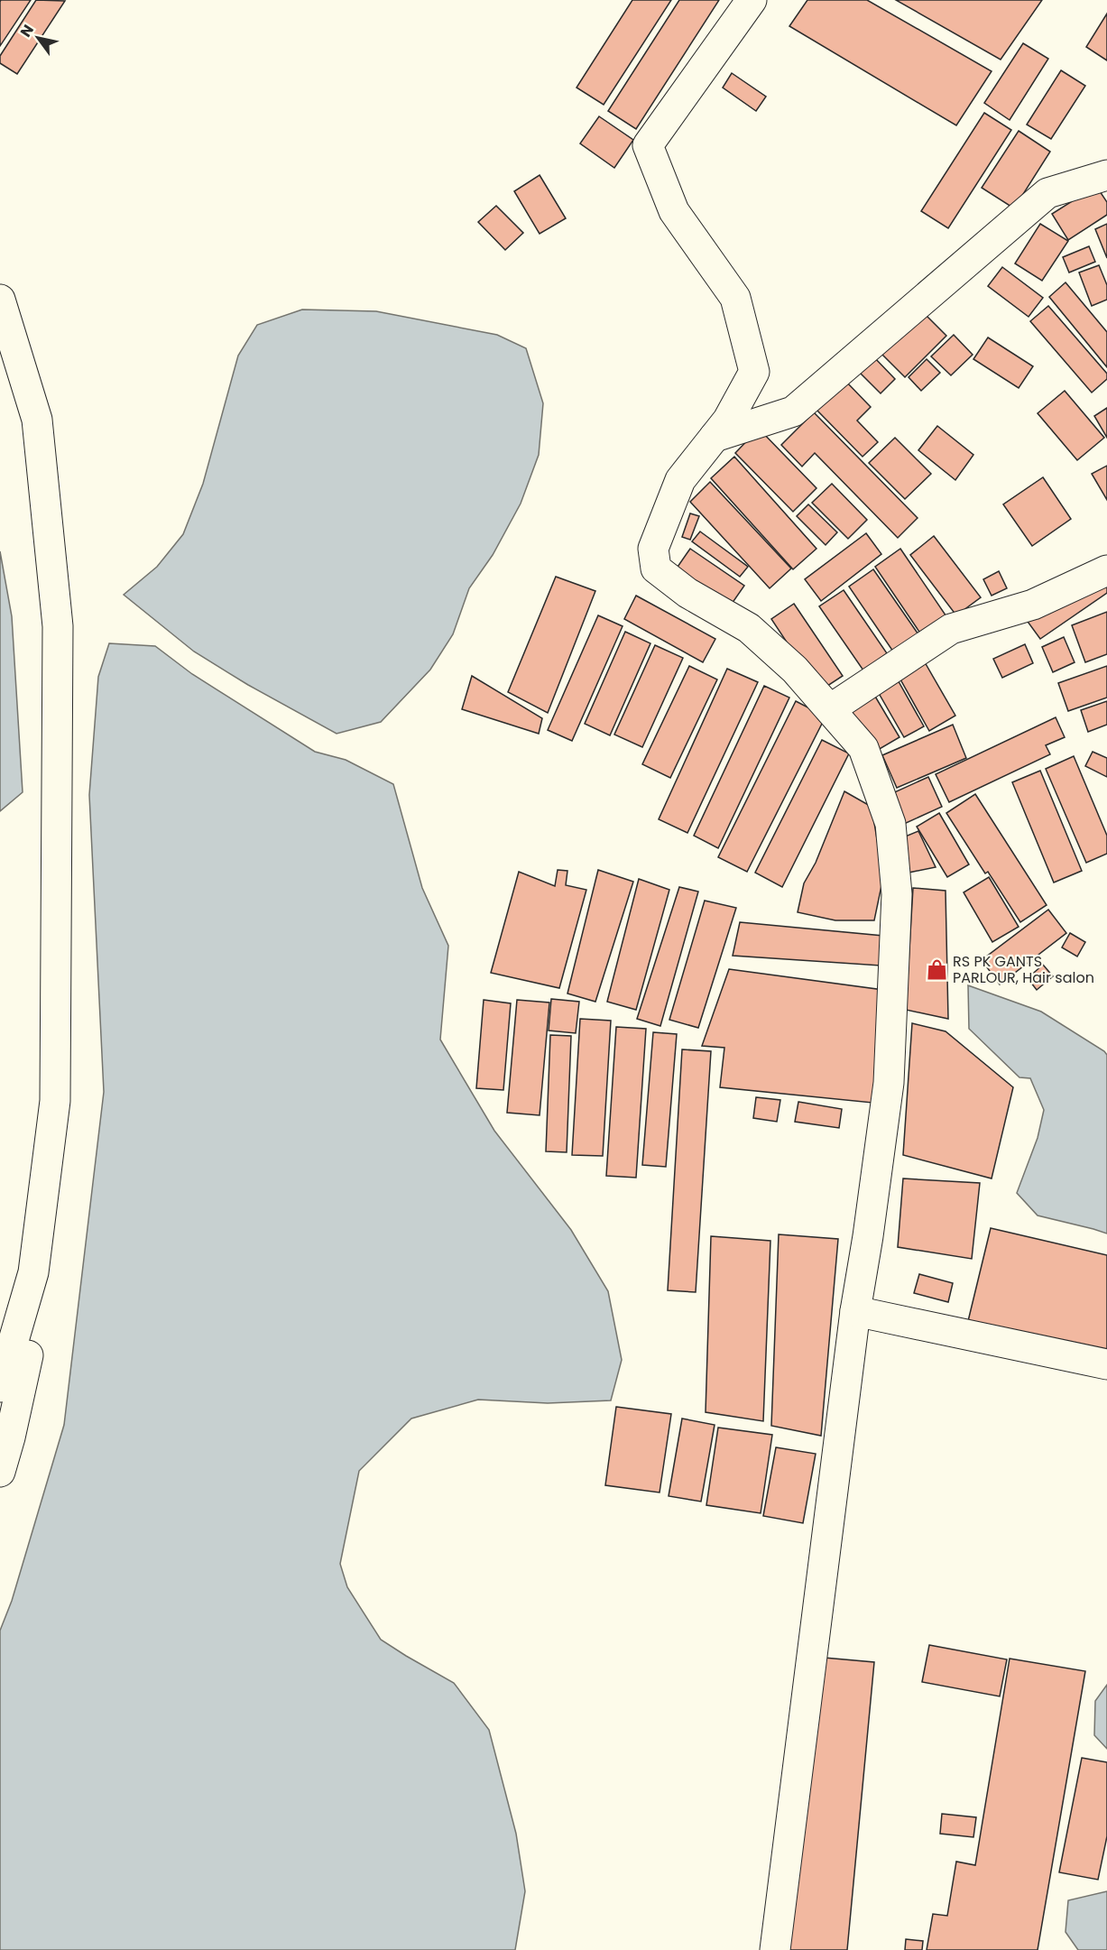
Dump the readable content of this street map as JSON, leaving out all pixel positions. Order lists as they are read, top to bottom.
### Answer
{
  "places": {
    "shop": ["RS PK GANTS PARLOUR, Hair salon"]
  },
  "north": "top left"
}
